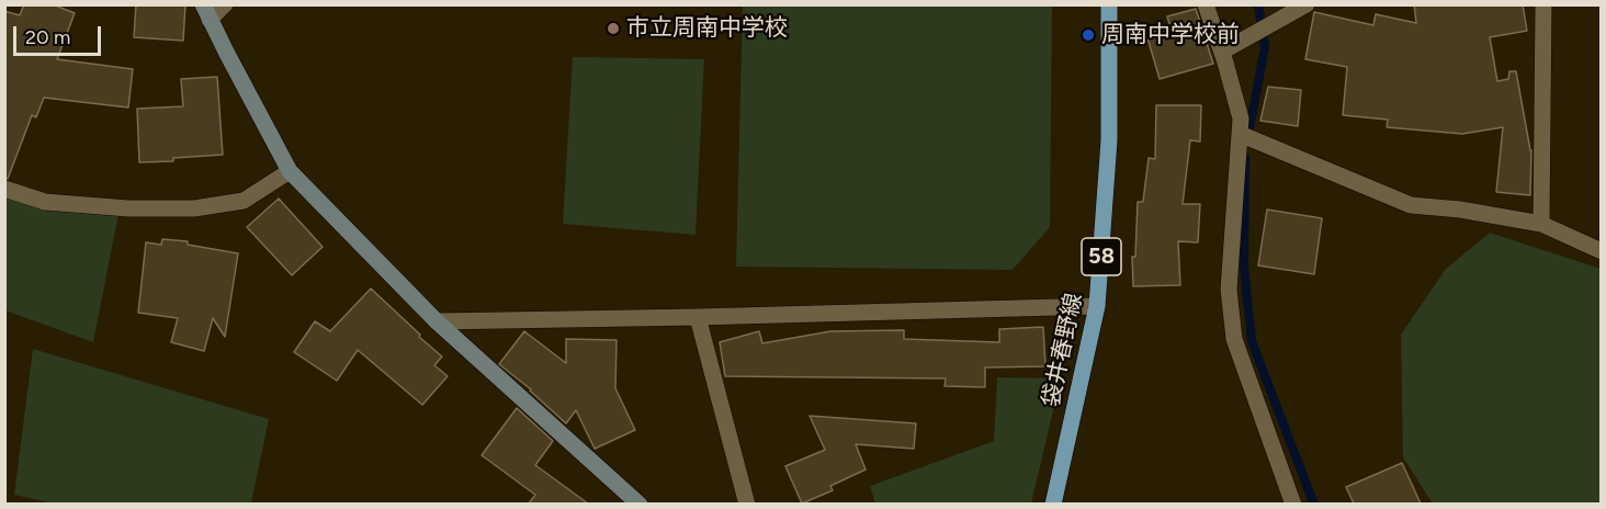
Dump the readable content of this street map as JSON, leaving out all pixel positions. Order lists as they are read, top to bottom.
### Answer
{
  "streets": {
    "main road": ["58", "袋井春野線"]
  },
  "places": ["市立周南中学校", "周南中学校前"],
  "scale_bar": "20 m"
}
